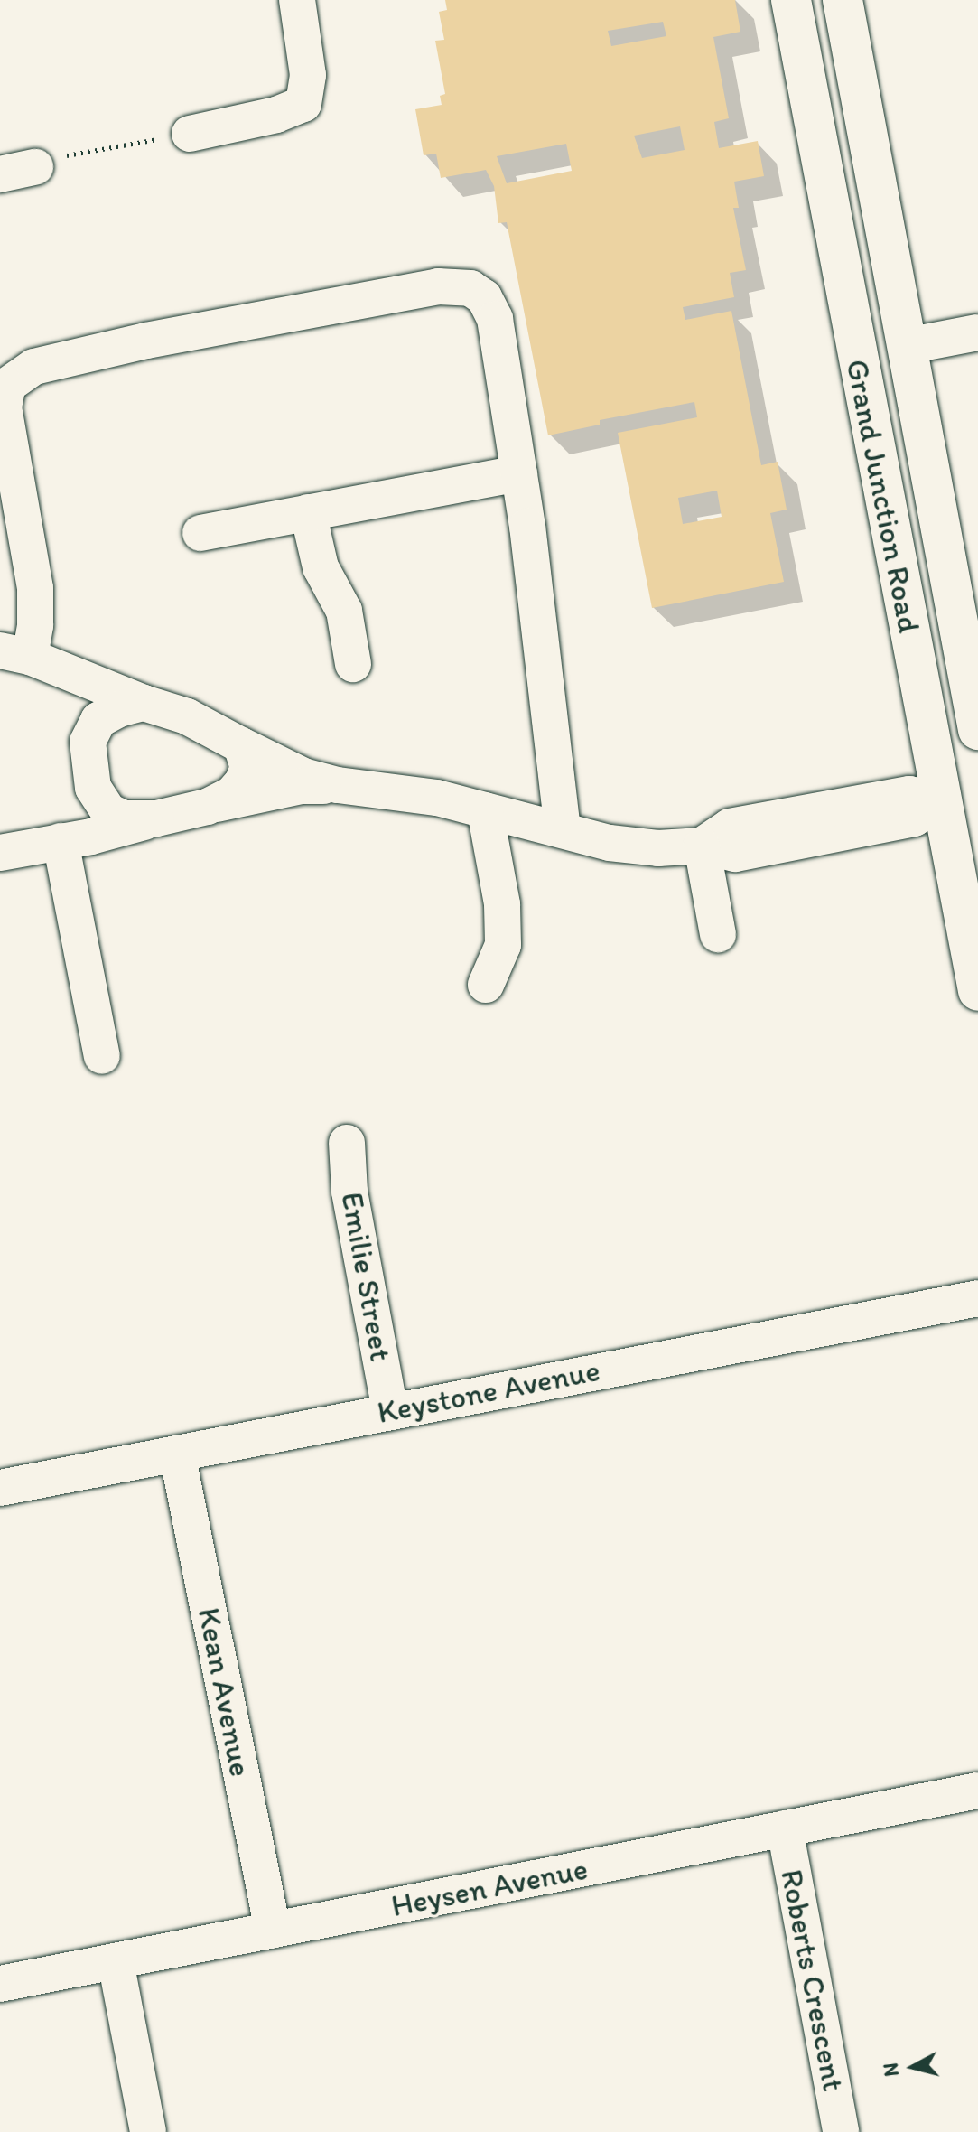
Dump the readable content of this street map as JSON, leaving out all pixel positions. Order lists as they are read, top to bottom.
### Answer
{
  "streets": {
    "main road": ["Grand Junction Road"],
    "street": [
      "Emilie Street",
      "Keystone Avenue",
      "Kean Avenue",
      "Heysen Avenue",
      "Roberts Crescent"
    ]
  },
  "crossings": [
    ["Emilie Street", "Keystone Avenue"],
    ["Keystone Avenue", "Kean Avenue"],
    ["Kean Avenue", "Heysen Avenue"],
    ["Heysen Avenue", "Roberts Crescent"]
  ],
  "north": "left"
}
